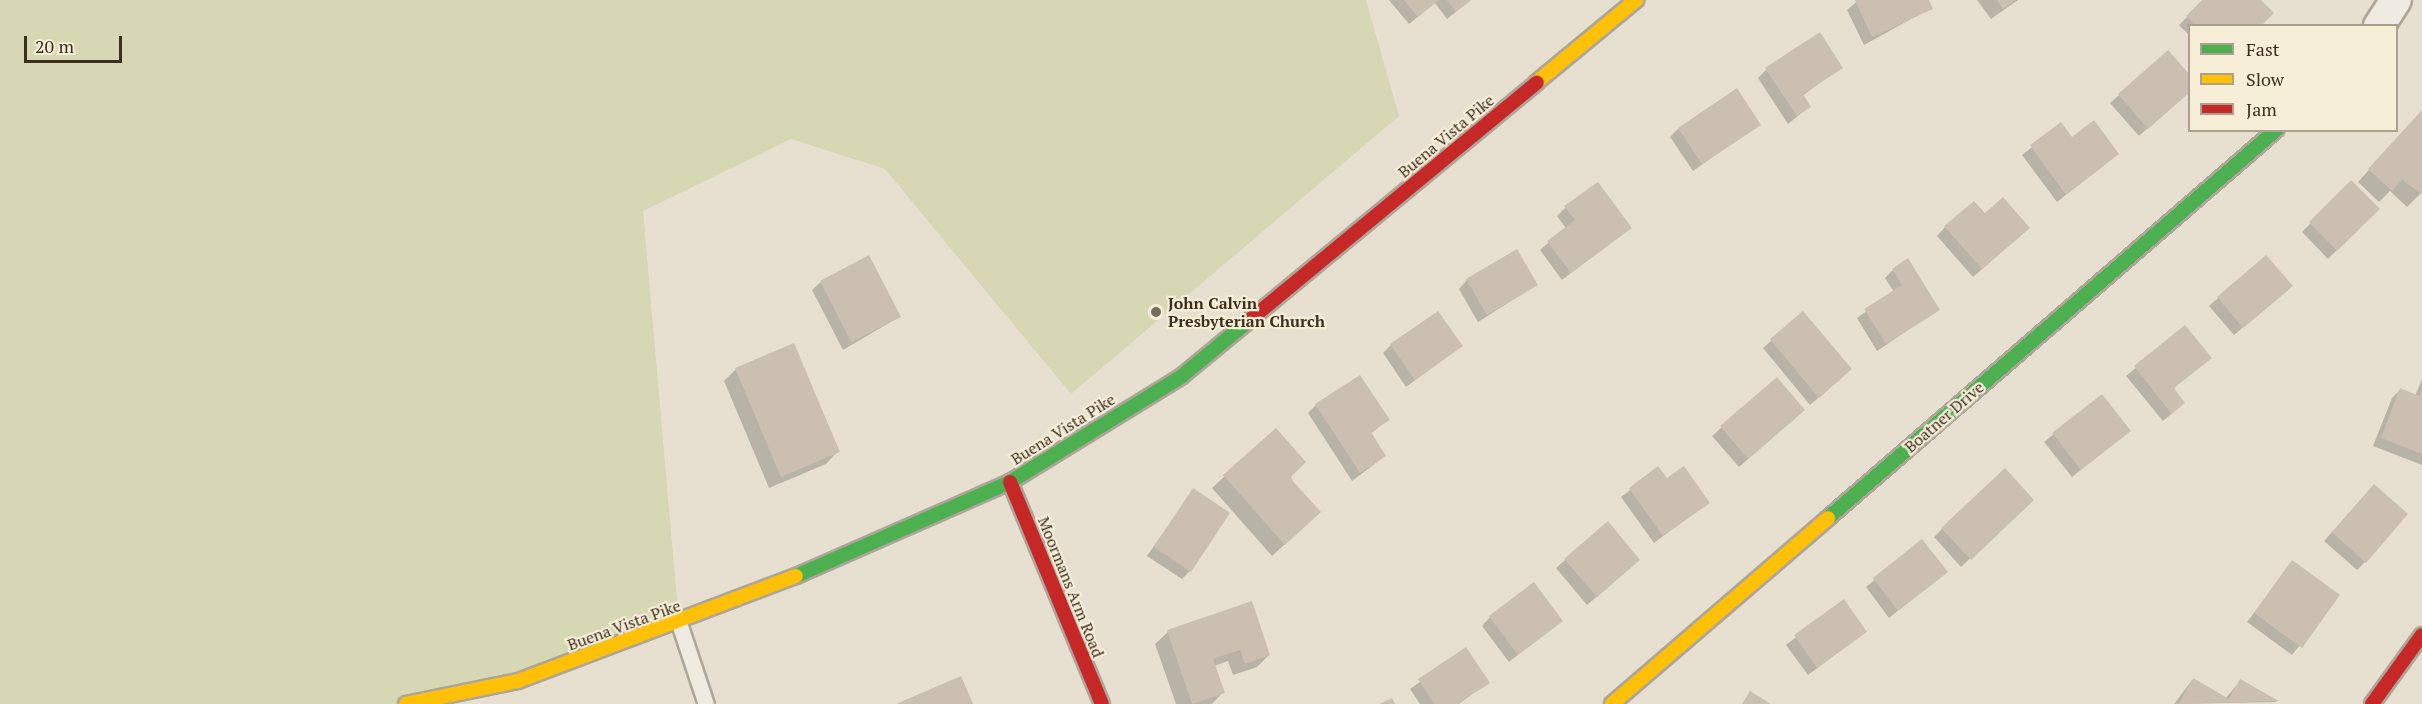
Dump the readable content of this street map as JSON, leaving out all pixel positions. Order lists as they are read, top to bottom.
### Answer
{
  "streets": {
    "main road": ["Buena Vista Pike", "Boatner Drive", "Moormans Arm Road"]
  },
  "crossings": [
    ["Buena Vista Pike", "Moormans Arm Road"]
  ],
  "places": ["John Calvin Presbyterian Church"],
  "legend": ["Fast", "Slow", "Jam"],
  "scale_bar": "20 m"
}
